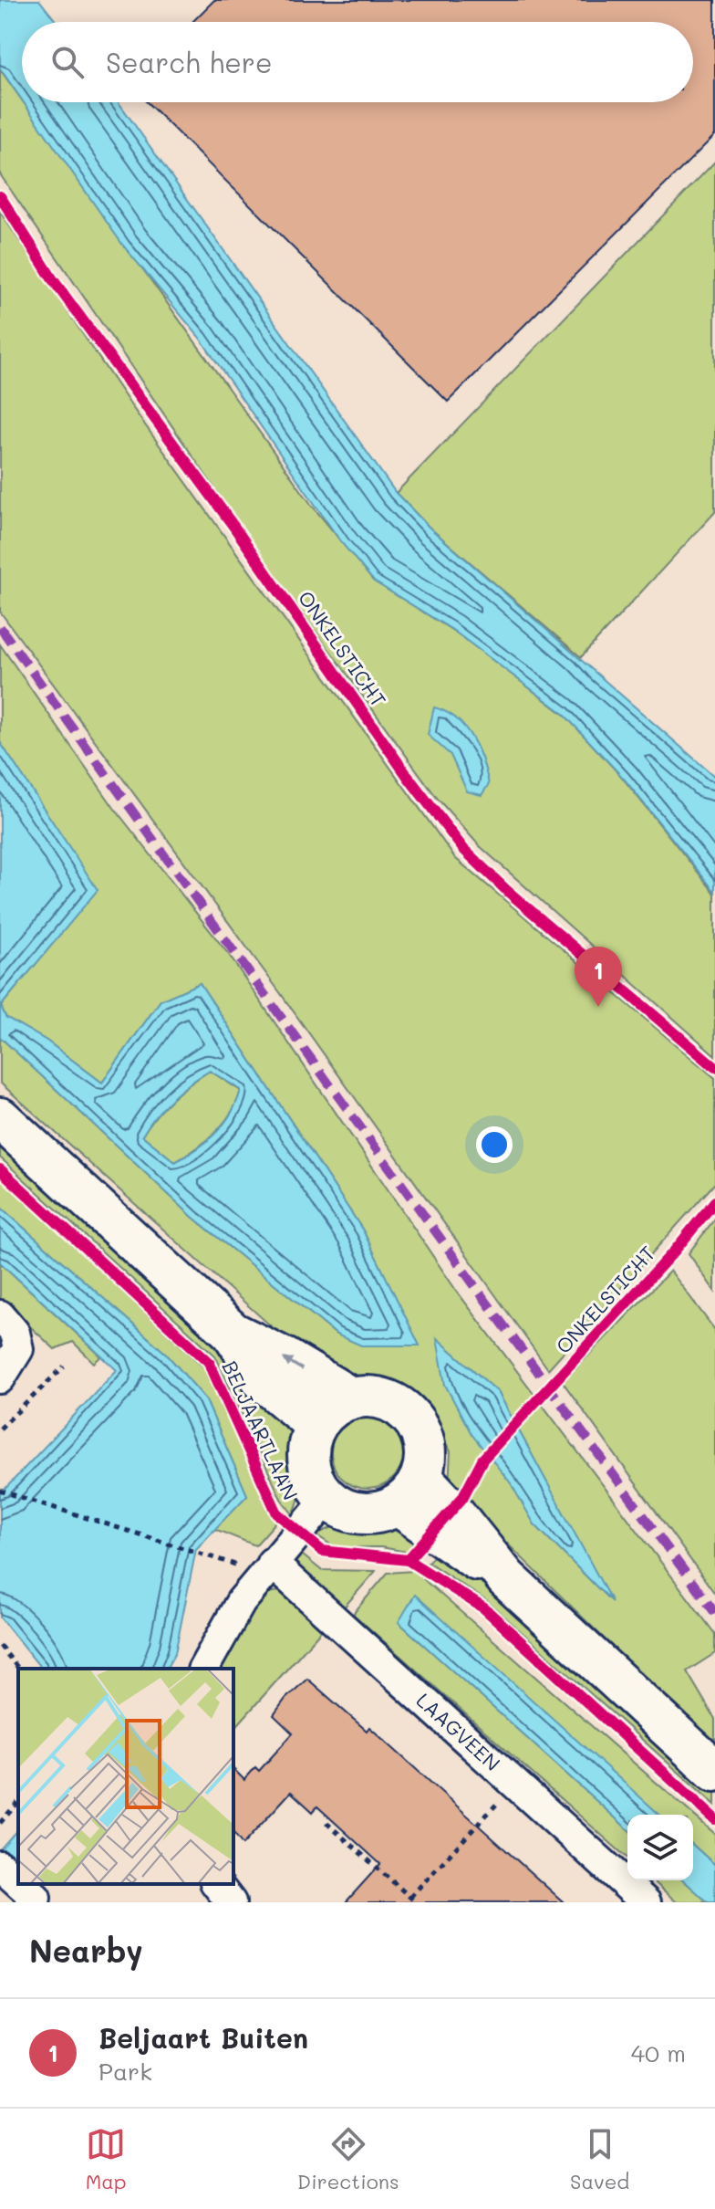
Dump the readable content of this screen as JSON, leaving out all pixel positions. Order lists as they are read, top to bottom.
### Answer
{
  "streets": {
    "street": ["BELJAARTLAAN", "LAAGVEEN"],
    "cycle path": ["ONKELSTICHT"]
  },
  "page": {
    "search": "Search here",
    "pins": "1",
    "heading": "Nearby",
    "list": [
      {
        "mark": "1",
        "name": "Beljaart Buiten",
        "note": "Park",
        "value": "40 m"
      }
    ],
    "nav": ["Map", "Directions", "Saved"]
  }
}
